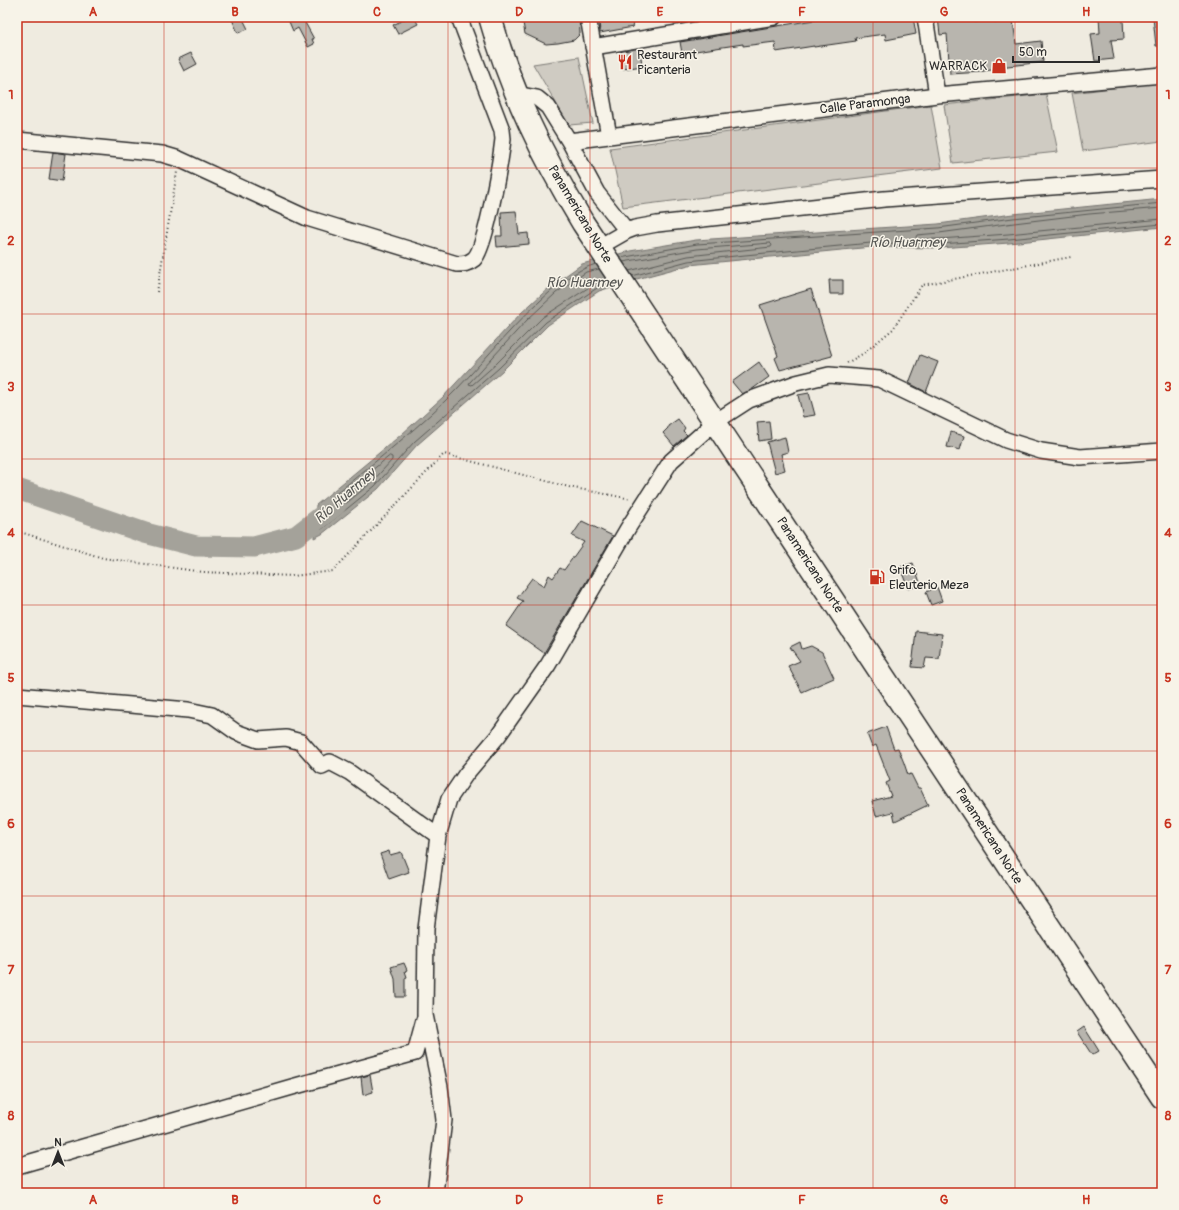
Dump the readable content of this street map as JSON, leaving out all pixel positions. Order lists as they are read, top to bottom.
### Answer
{
  "streets": {
    "highway": ["Panamericana Norte"],
    "street": ["Calle Paramonga"]
  },
  "water": ["Río Huarmey"],
  "places": {
    "restaurant": ["Restaurant Picanteria"],
    "shop": ["WARRACK"],
    "fuel station": ["Grifo Eleuterio Meza"]
  },
  "scale_bar": "50 m",
  "north": "top",
  "grid": {
    "columns": [
      "A",
      "B",
      "C",
      "D",
      "E",
      "F",
      "G",
      "H"
    ],
    "rows": [
      "1",
      "2",
      "3",
      "4",
      "5",
      "6",
      "7",
      "8"
    ]
  }
}
